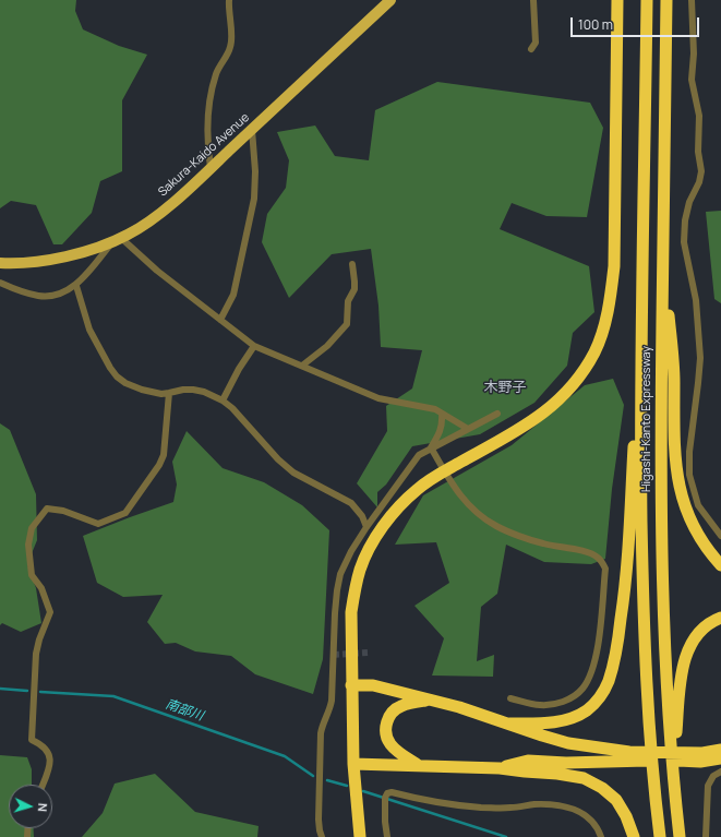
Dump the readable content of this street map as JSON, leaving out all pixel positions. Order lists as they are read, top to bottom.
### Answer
{
  "streets": {
    "highway": ["Higashi-Kanto Expressway"],
    "main road": ["Sakura-Kaido Avenue"]
  },
  "districts": ["木野子"],
  "water": ["南部川"],
  "scale_bar": "100 m",
  "north": "right"
}
